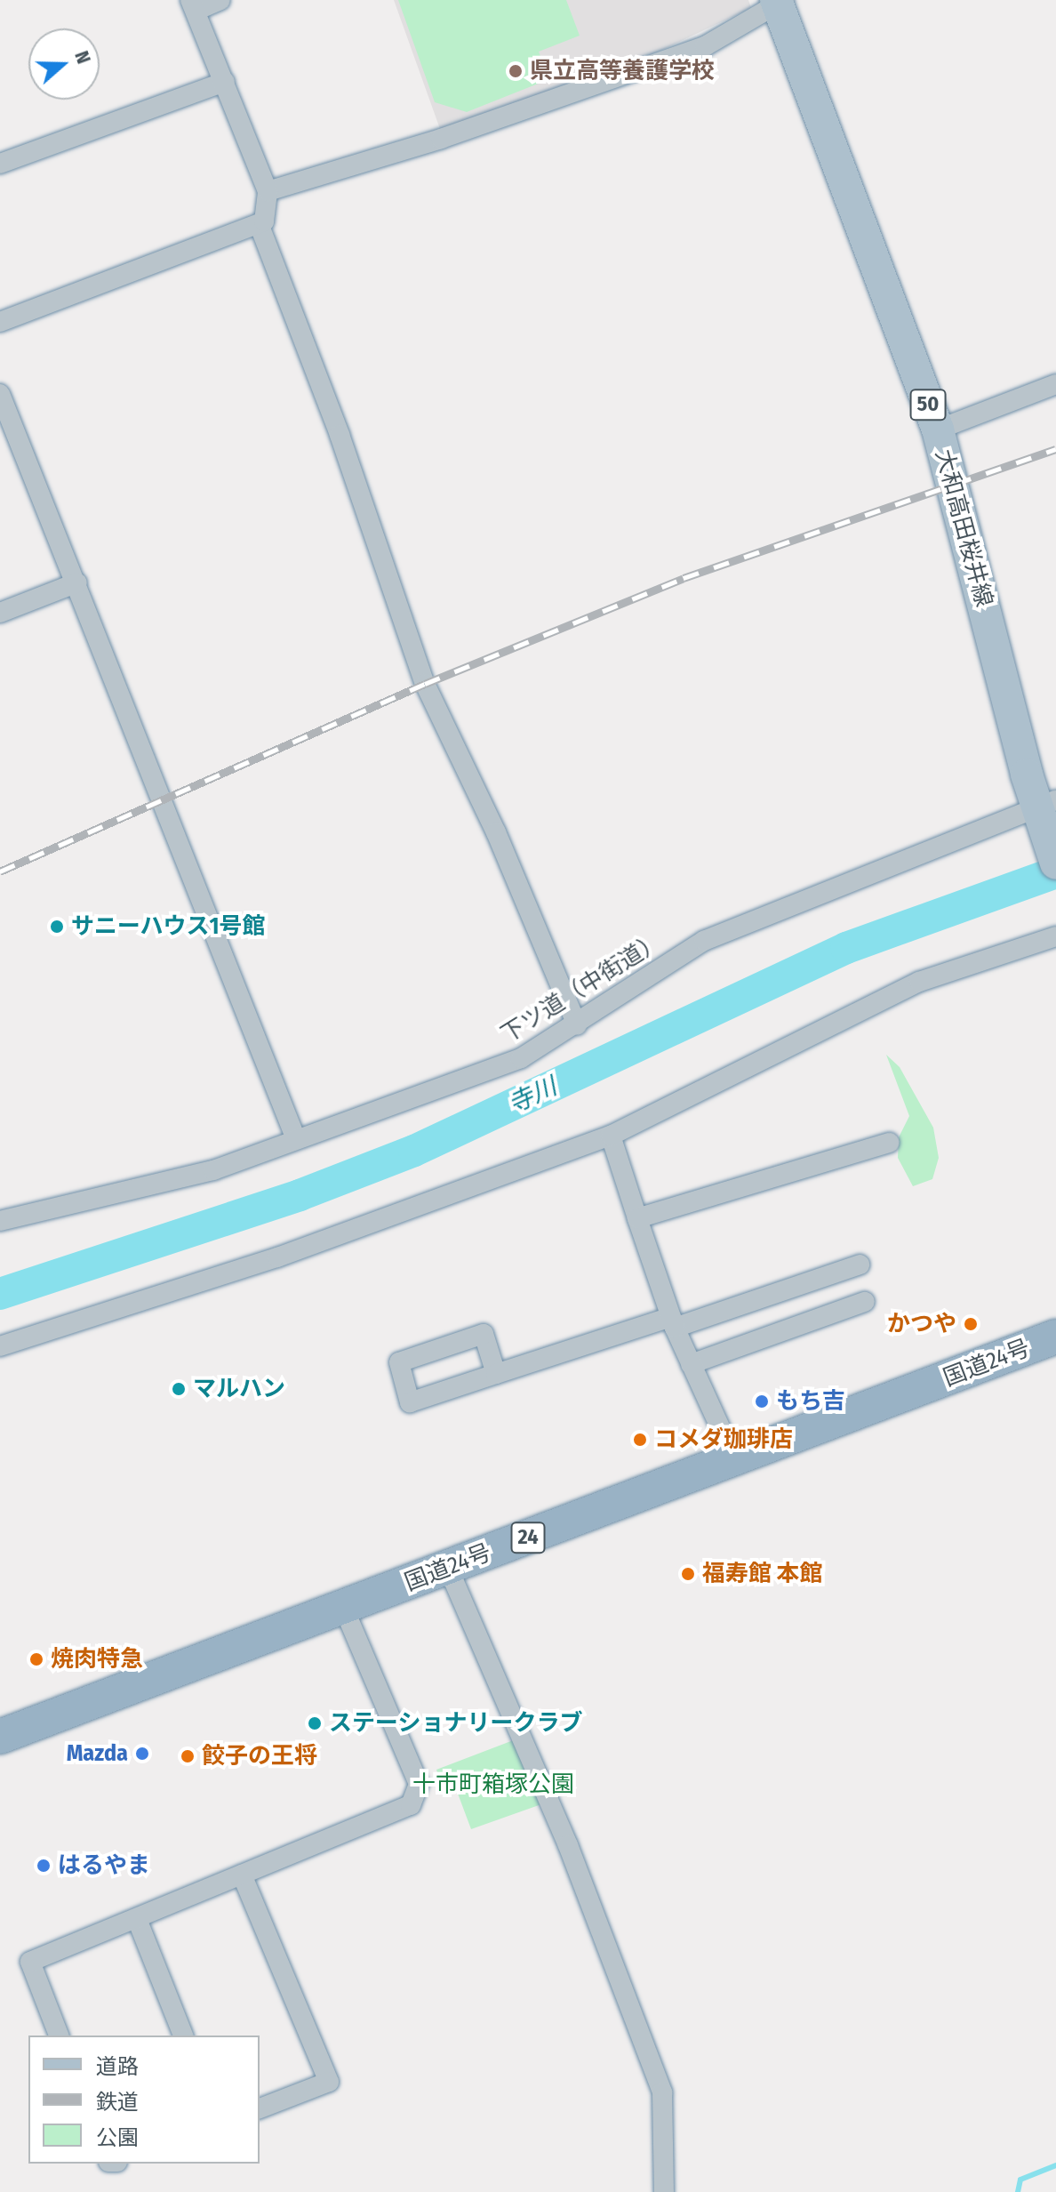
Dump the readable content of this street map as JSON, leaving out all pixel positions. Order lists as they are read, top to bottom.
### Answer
{
  "streets": {
    "highway": ["国道24号", "24"],
    "main road": ["50", "大和高田桜井線"],
    "street": ["下ツ道（中街道）"]
  },
  "crossings": [
    ["大和高田桜井線", "下ツ道（中街道）"]
  ],
  "water": ["寺川"],
  "parks": ["十市町箱塚公園"],
  "places": [
    "県立高等養護学校",
    "サニーハウス1号館",
    "かつや",
    "マルハン",
    "もち吉",
    "コメダ珈琲店",
    "福寿館 本館",
    "焼肉特急",
    "ステーショナリークラブ",
    "Mazda",
    "餃子の王将",
    "はるやま"
  ],
  "legend": ["道路", "鉄道", "公園"],
  "north": "right"
}
